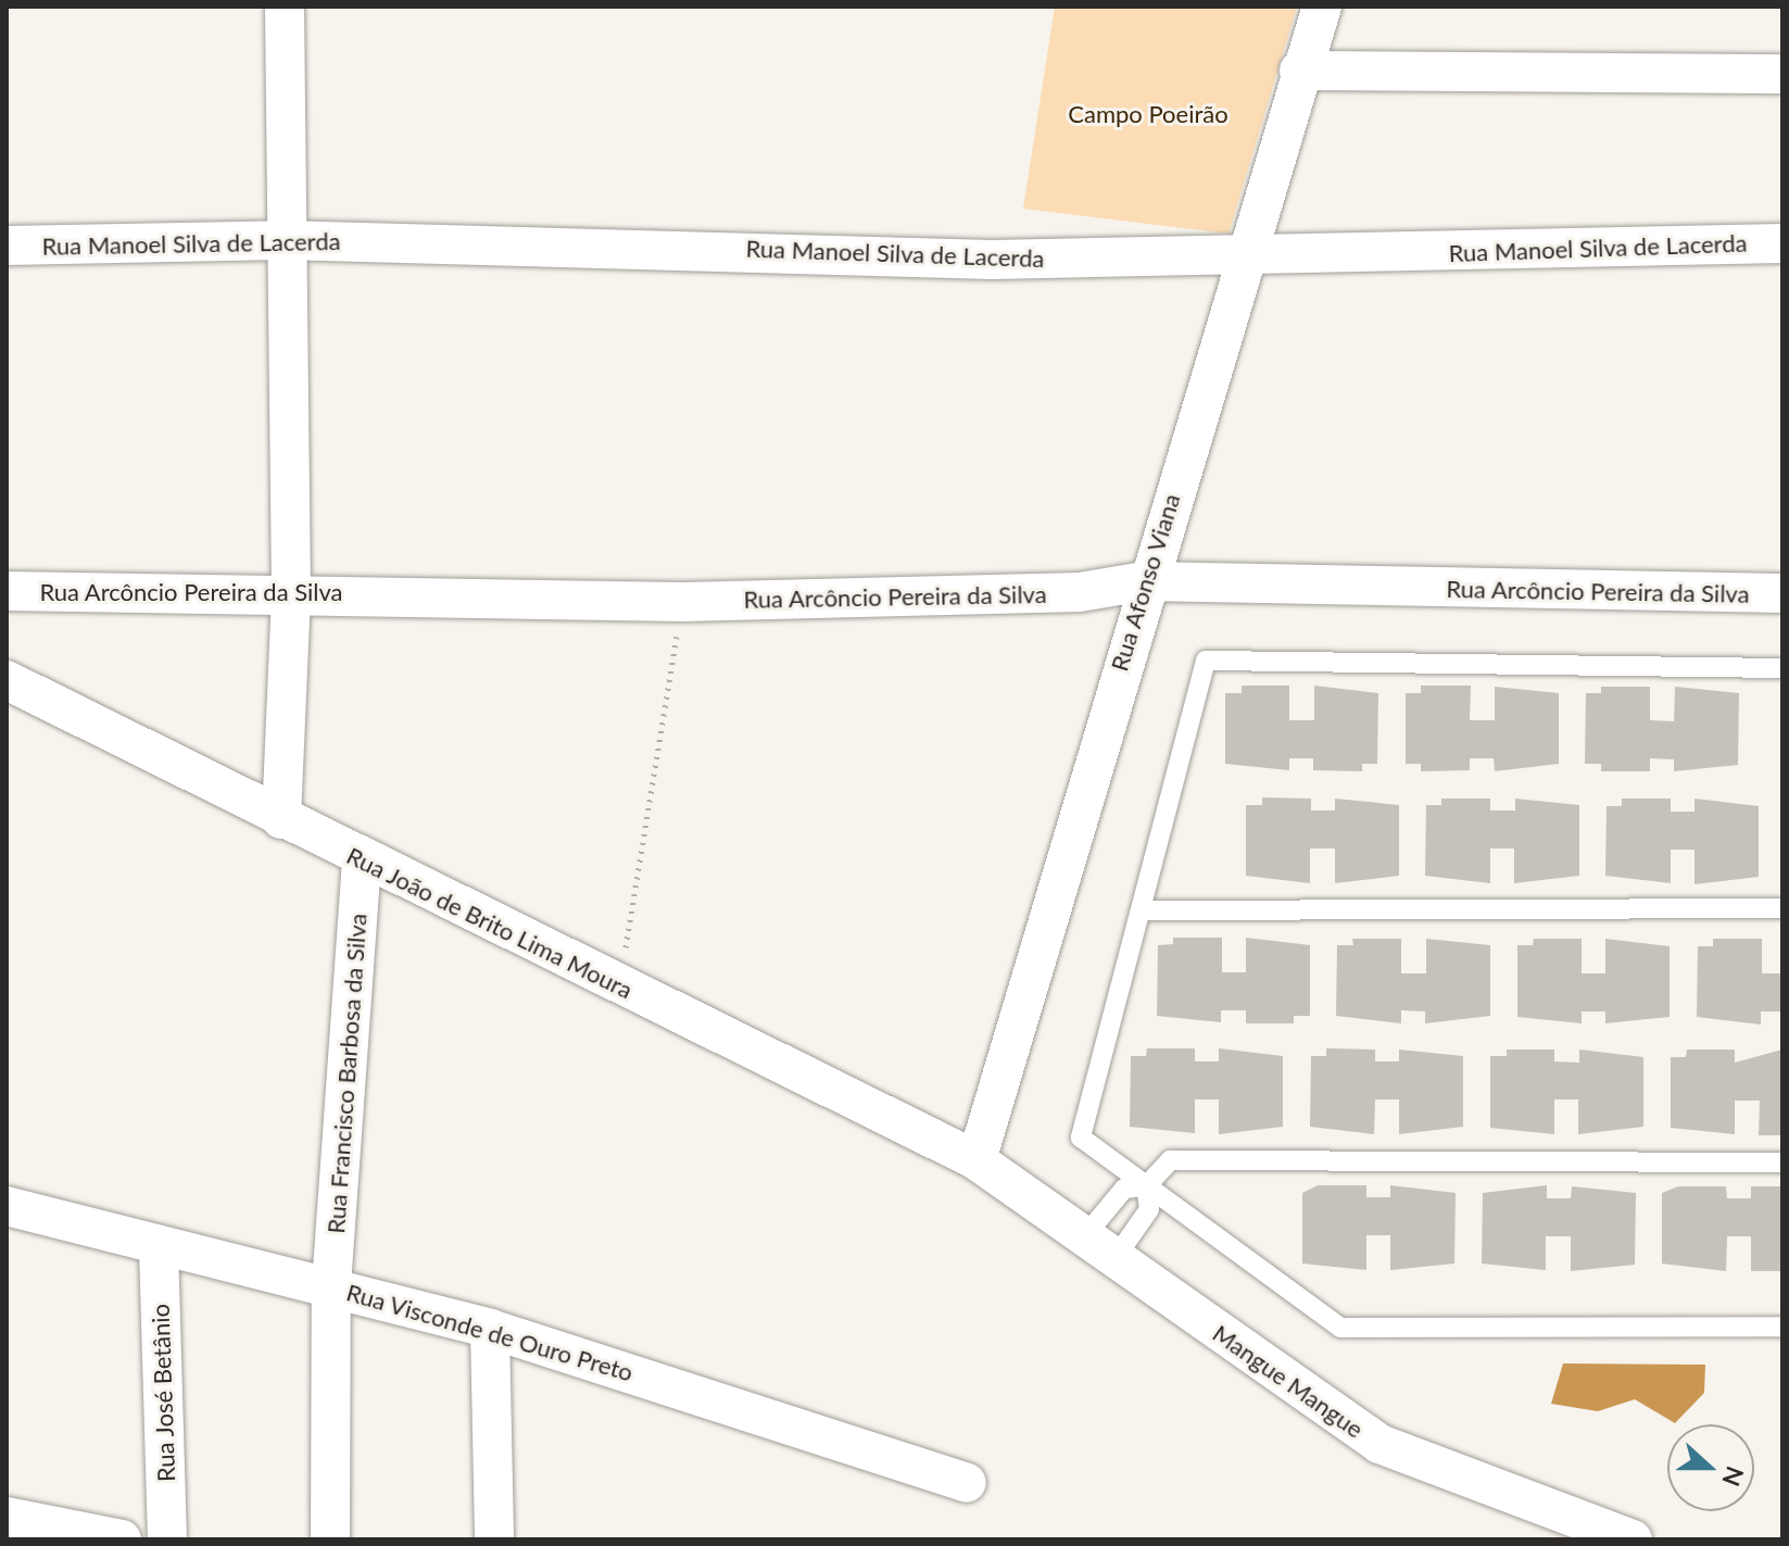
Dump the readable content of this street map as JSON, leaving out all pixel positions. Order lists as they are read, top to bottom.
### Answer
{
  "streets": {
    "street": [
      "Rua Manoel Silva de Lacerda",
      "Rua Afonso Viana",
      "Rua Arcôncio Pereira da Silva",
      "Rua João de Brito Lima Moura",
      "Rua Francisco Barbosa da Silva",
      "Rua Visconde de Ouro Preto",
      "Mangue Mangue",
      "Rua José Betânio"
    ]
  },
  "crossings": [
    ["Rua Manoel Silva de Lacerda", "Rua Afonso Viana"],
    ["Rua Afonso Viana", "Rua Arcôncio Pereira da Silva"],
    ["Rua Afonso Viana", "Rua João de Brito Lima Moura"],
    ["Rua Afonso Viana", "Mangue Mangue"],
    ["Rua João de Brito Lima Moura", "Rua Francisco Barbosa da Silva"],
    ["Rua João de Brito Lima Moura", "Mangue Mangue"],
    ["Rua Francisco Barbosa da Silva", "Rua Visconde de Ouro Preto"],
    ["Rua Visconde de Ouro Preto", "Rua José Betânio"]
  ],
  "parks": ["Campo Poeirão"],
  "north": "right"
}
